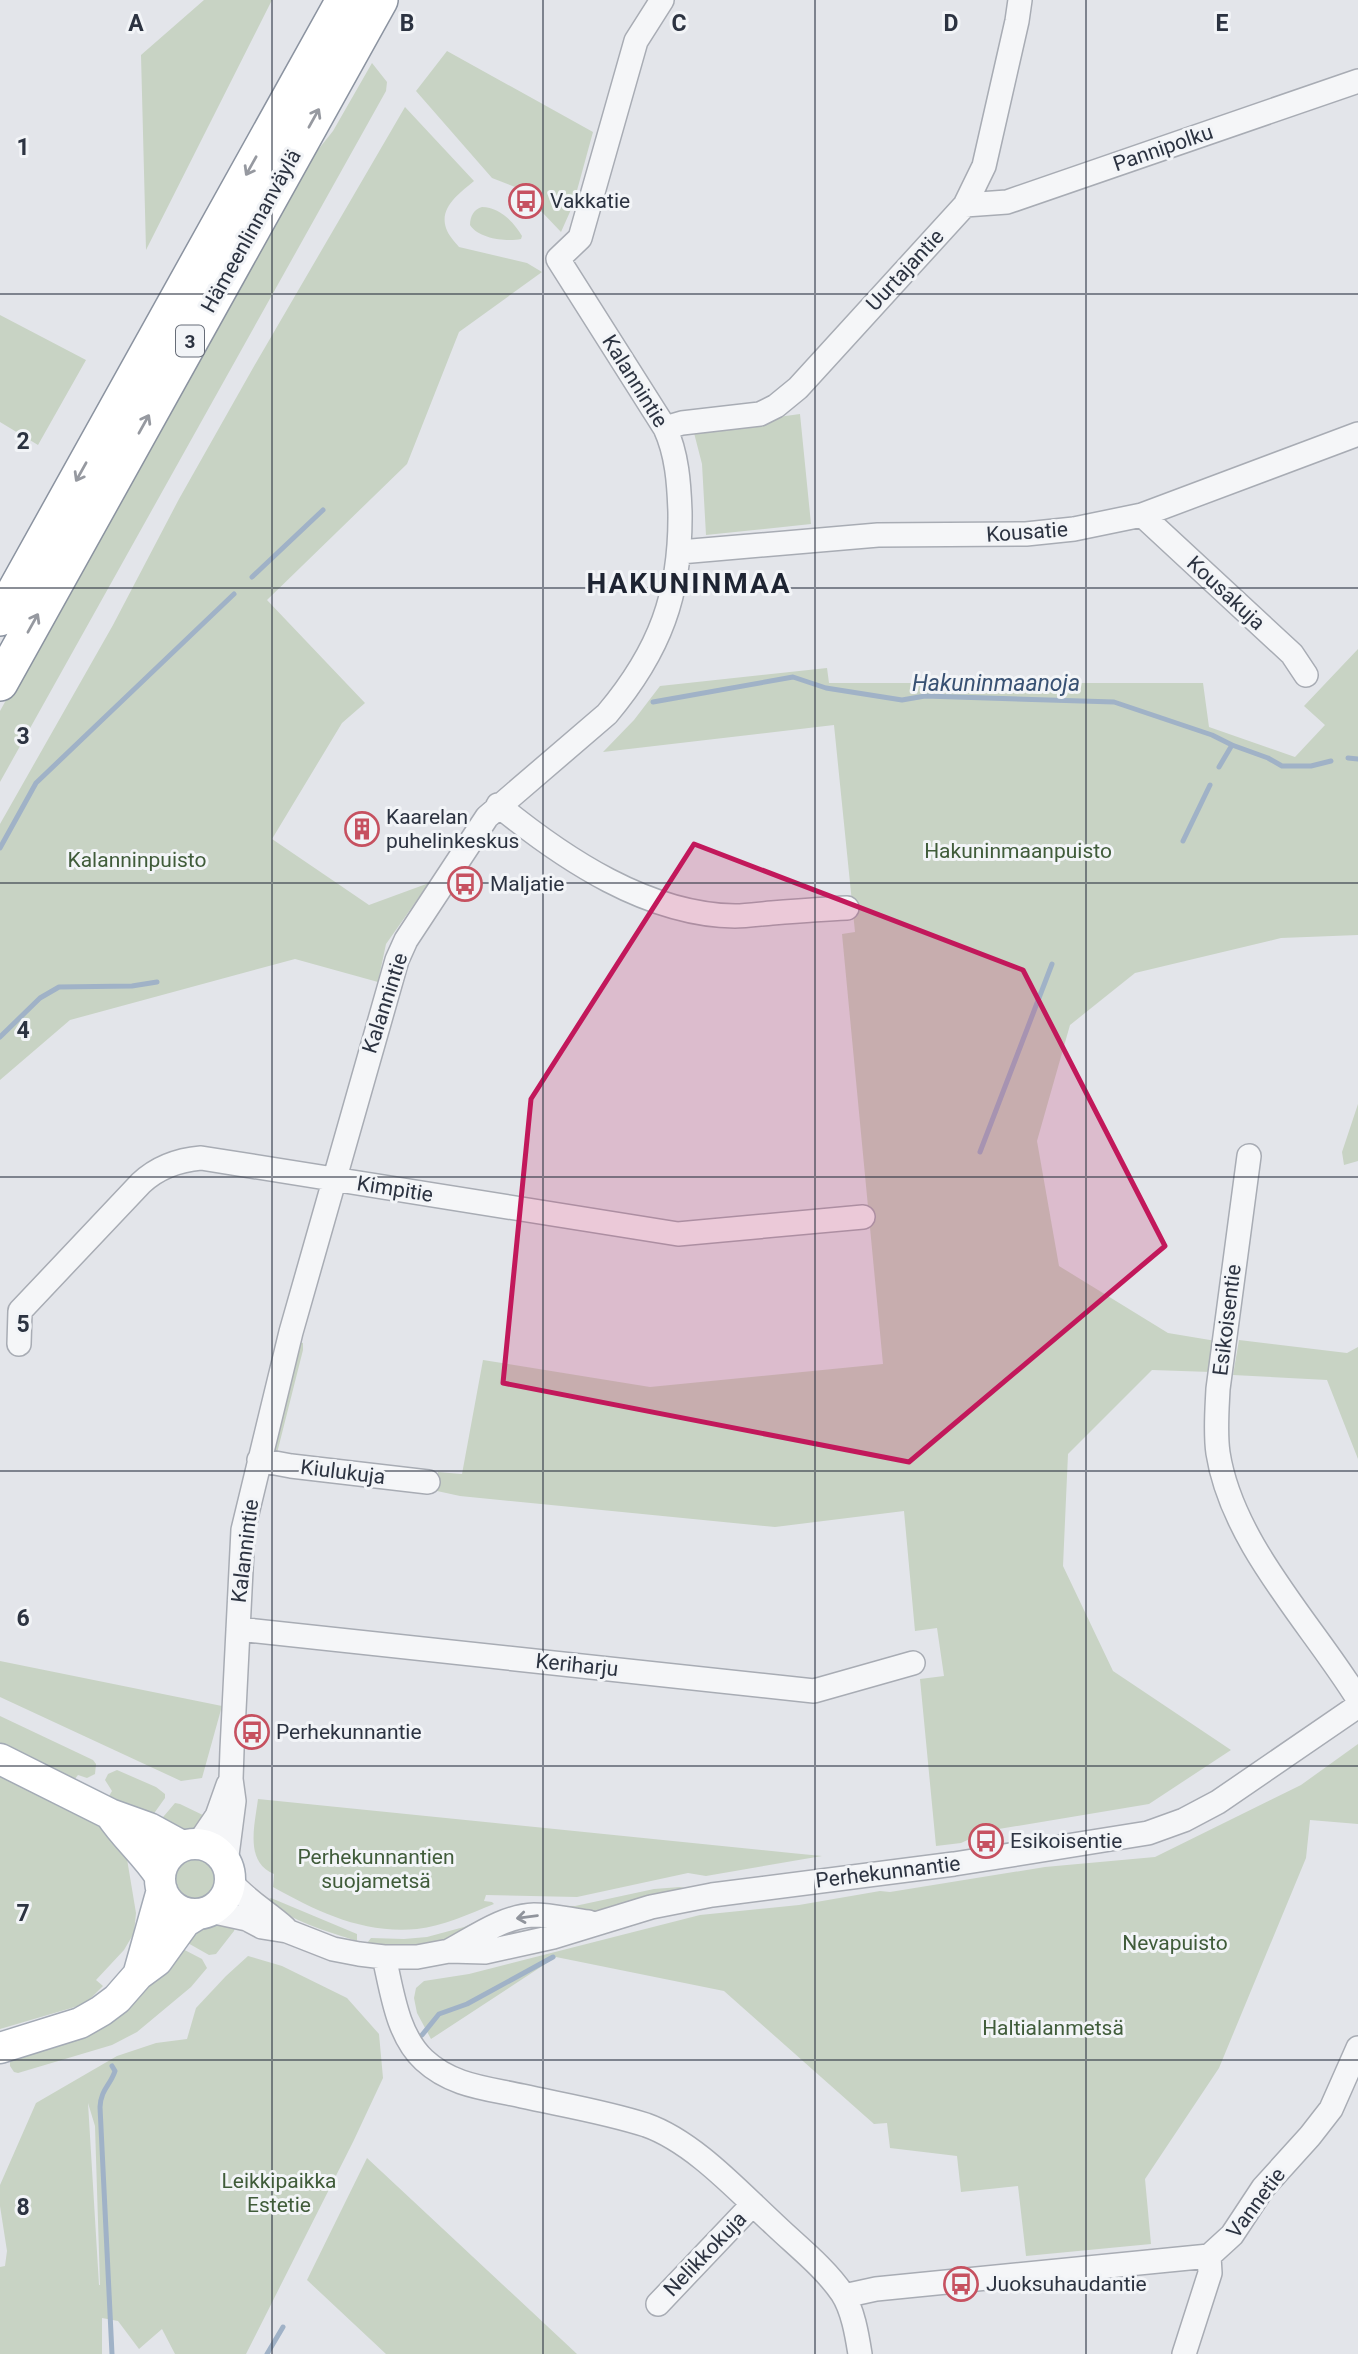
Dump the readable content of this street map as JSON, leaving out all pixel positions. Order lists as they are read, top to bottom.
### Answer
{
  "streets": {
    "highway": ["Hämeenlinnanväylä", "3"],
    "street": [
      "Pannipolku",
      "Uurtajantie",
      "Kalannintie",
      "Kousatie",
      "Kousakuja",
      "Kimpitie",
      "Esikoisentie",
      "Kiulukuja",
      "Keriharju",
      "Perhekunnantie",
      "Vannetie",
      "Nelikkokuja"
    ]
  },
  "crossings": [
    ["Pannipolku", "Uurtajantie"],
    ["Uurtajantie", "Kalannintie"],
    ["Kalannintie", "Kousatie"],
    ["Kalannintie", "Kimpitie"],
    ["Kalannintie", "Kiulukuja"],
    ["Kalannintie", "Keriharju"],
    ["Kalannintie", "Perhekunnantie"],
    ["Kousatie", "Kousakuja"]
  ],
  "districts": ["HAKUNINMAA"],
  "water": ["Hakuninmaanoja"],
  "parks": [
    "Hakuninmaanpuisto",
    "Kalanninpuisto",
    "Perhekunnantien suojametsä",
    "Nevapuisto",
    "Haltialanmetsä",
    "Leikkipaikka Estetie"
  ],
  "places": {
    "bus stop": [
      "Vakkatie",
      "Maljatie",
      "Perhekunnantie",
      "Esikoisentie",
      "Juoksuhaudantie"
    ],
    "building": ["Kaarelan puhelinkeskus"]
  },
  "grid": {
    "columns": [
      "A",
      "B",
      "C",
      "D",
      "E"
    ],
    "rows": [
      "1",
      "2",
      "3",
      "4",
      "5",
      "6",
      "7",
      "8"
    ]
  }
}
